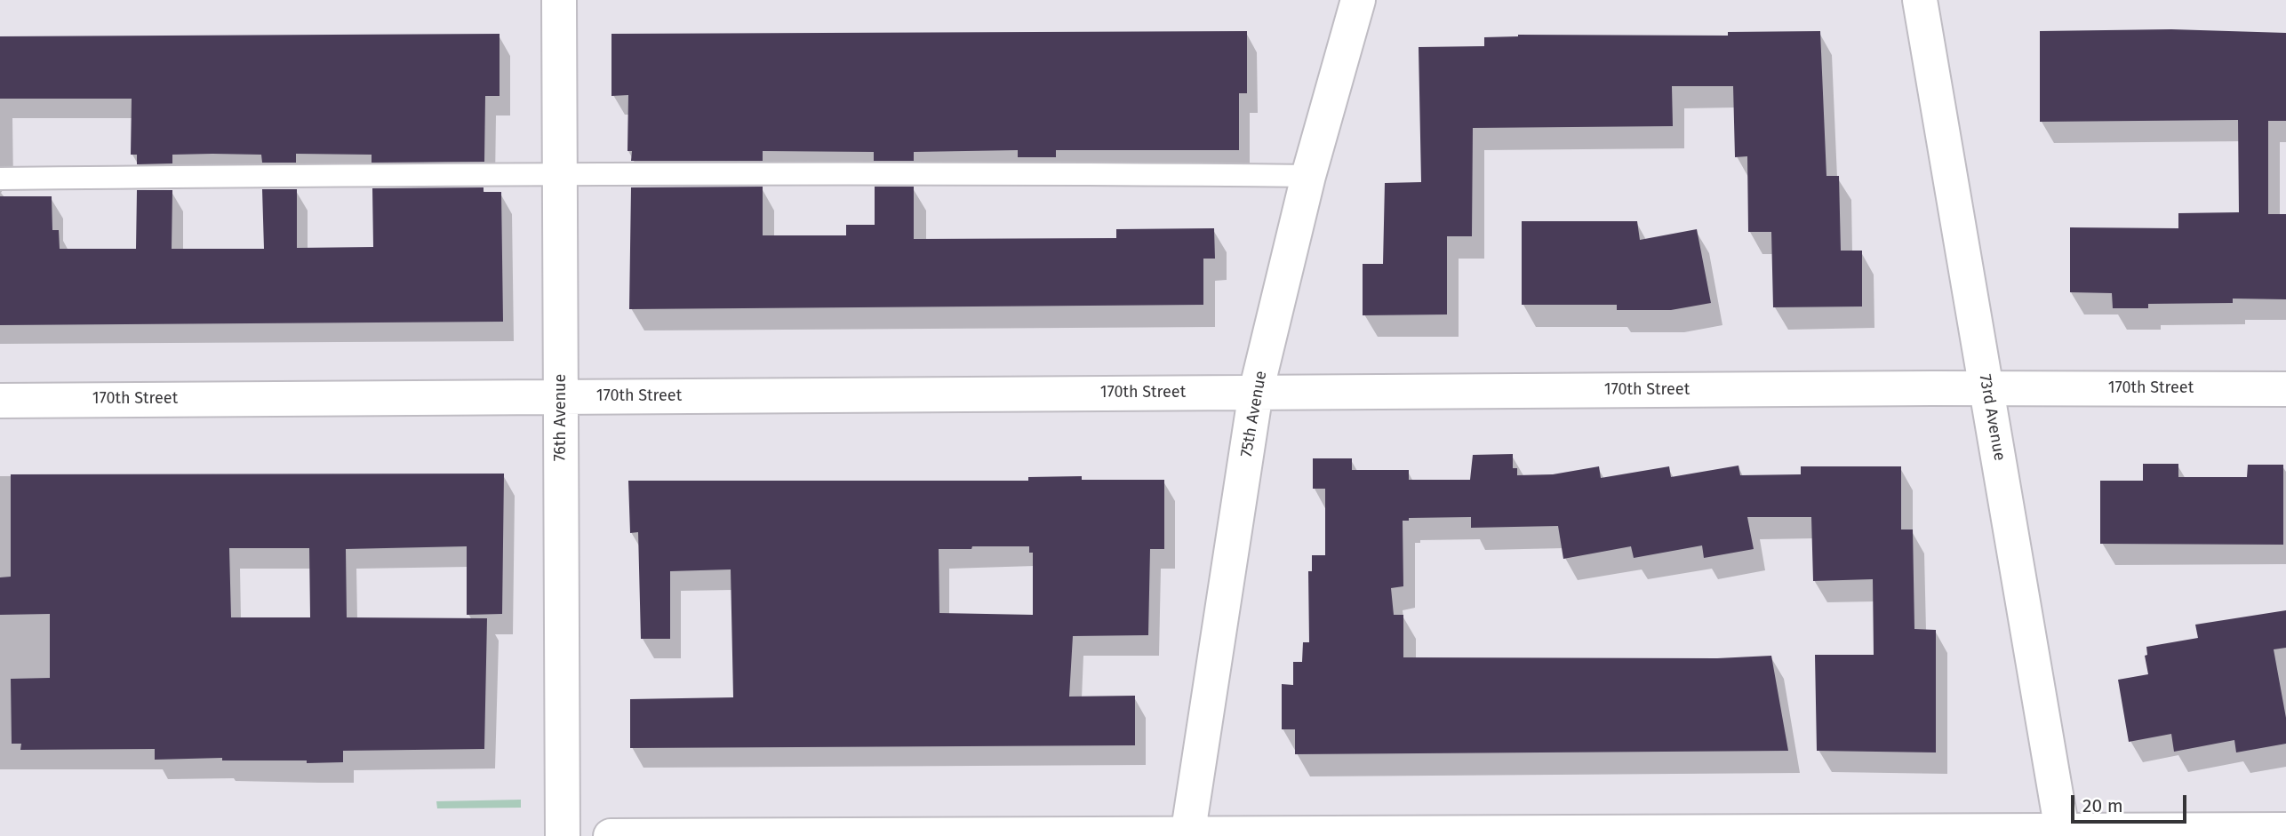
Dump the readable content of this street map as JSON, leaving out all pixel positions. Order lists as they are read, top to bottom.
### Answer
{
  "streets": {
    "street": [
      "170th Street",
      "75th Avenue",
      "76th Avenue",
      "73rd Avenue"
    ]
  },
  "crossings": [
    ["170th Street", "75th Avenue"],
    ["170th Street", "76th Avenue"],
    ["170th Street", "73rd Avenue"]
  ],
  "scale_bar": "20 m"
}
